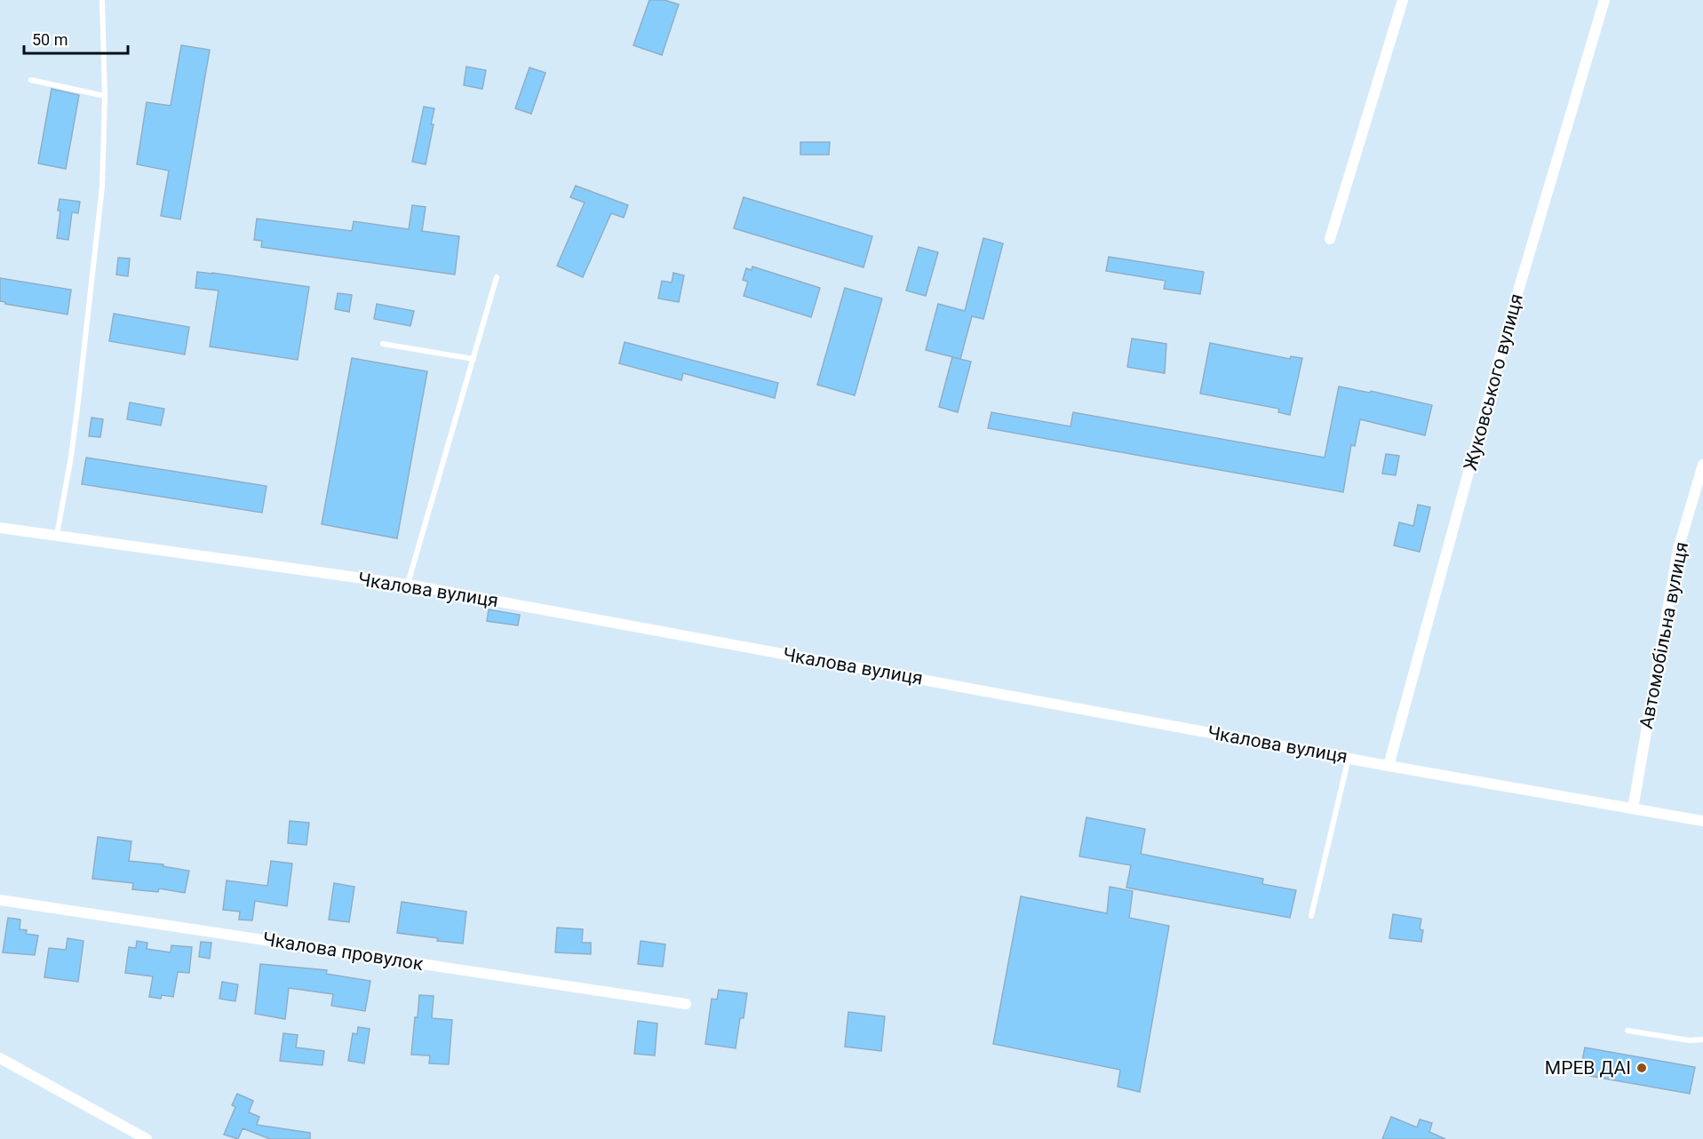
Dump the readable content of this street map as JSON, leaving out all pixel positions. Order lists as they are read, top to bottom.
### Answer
{
  "streets": {
    "street": [
      "Жуковського вулиця",
      "Чкалова вулиця",
      "Автомобільна вулиця",
      "Чкалова провулок"
    ]
  },
  "crossings": [
    ["Жуковського вулиця", "Чкалова вулиця"],
    ["Чкалова вулиця", "Автомобільна вулиця"]
  ],
  "places": ["МРЕВ ДАІ"],
  "scale_bar": "50 m"
}
